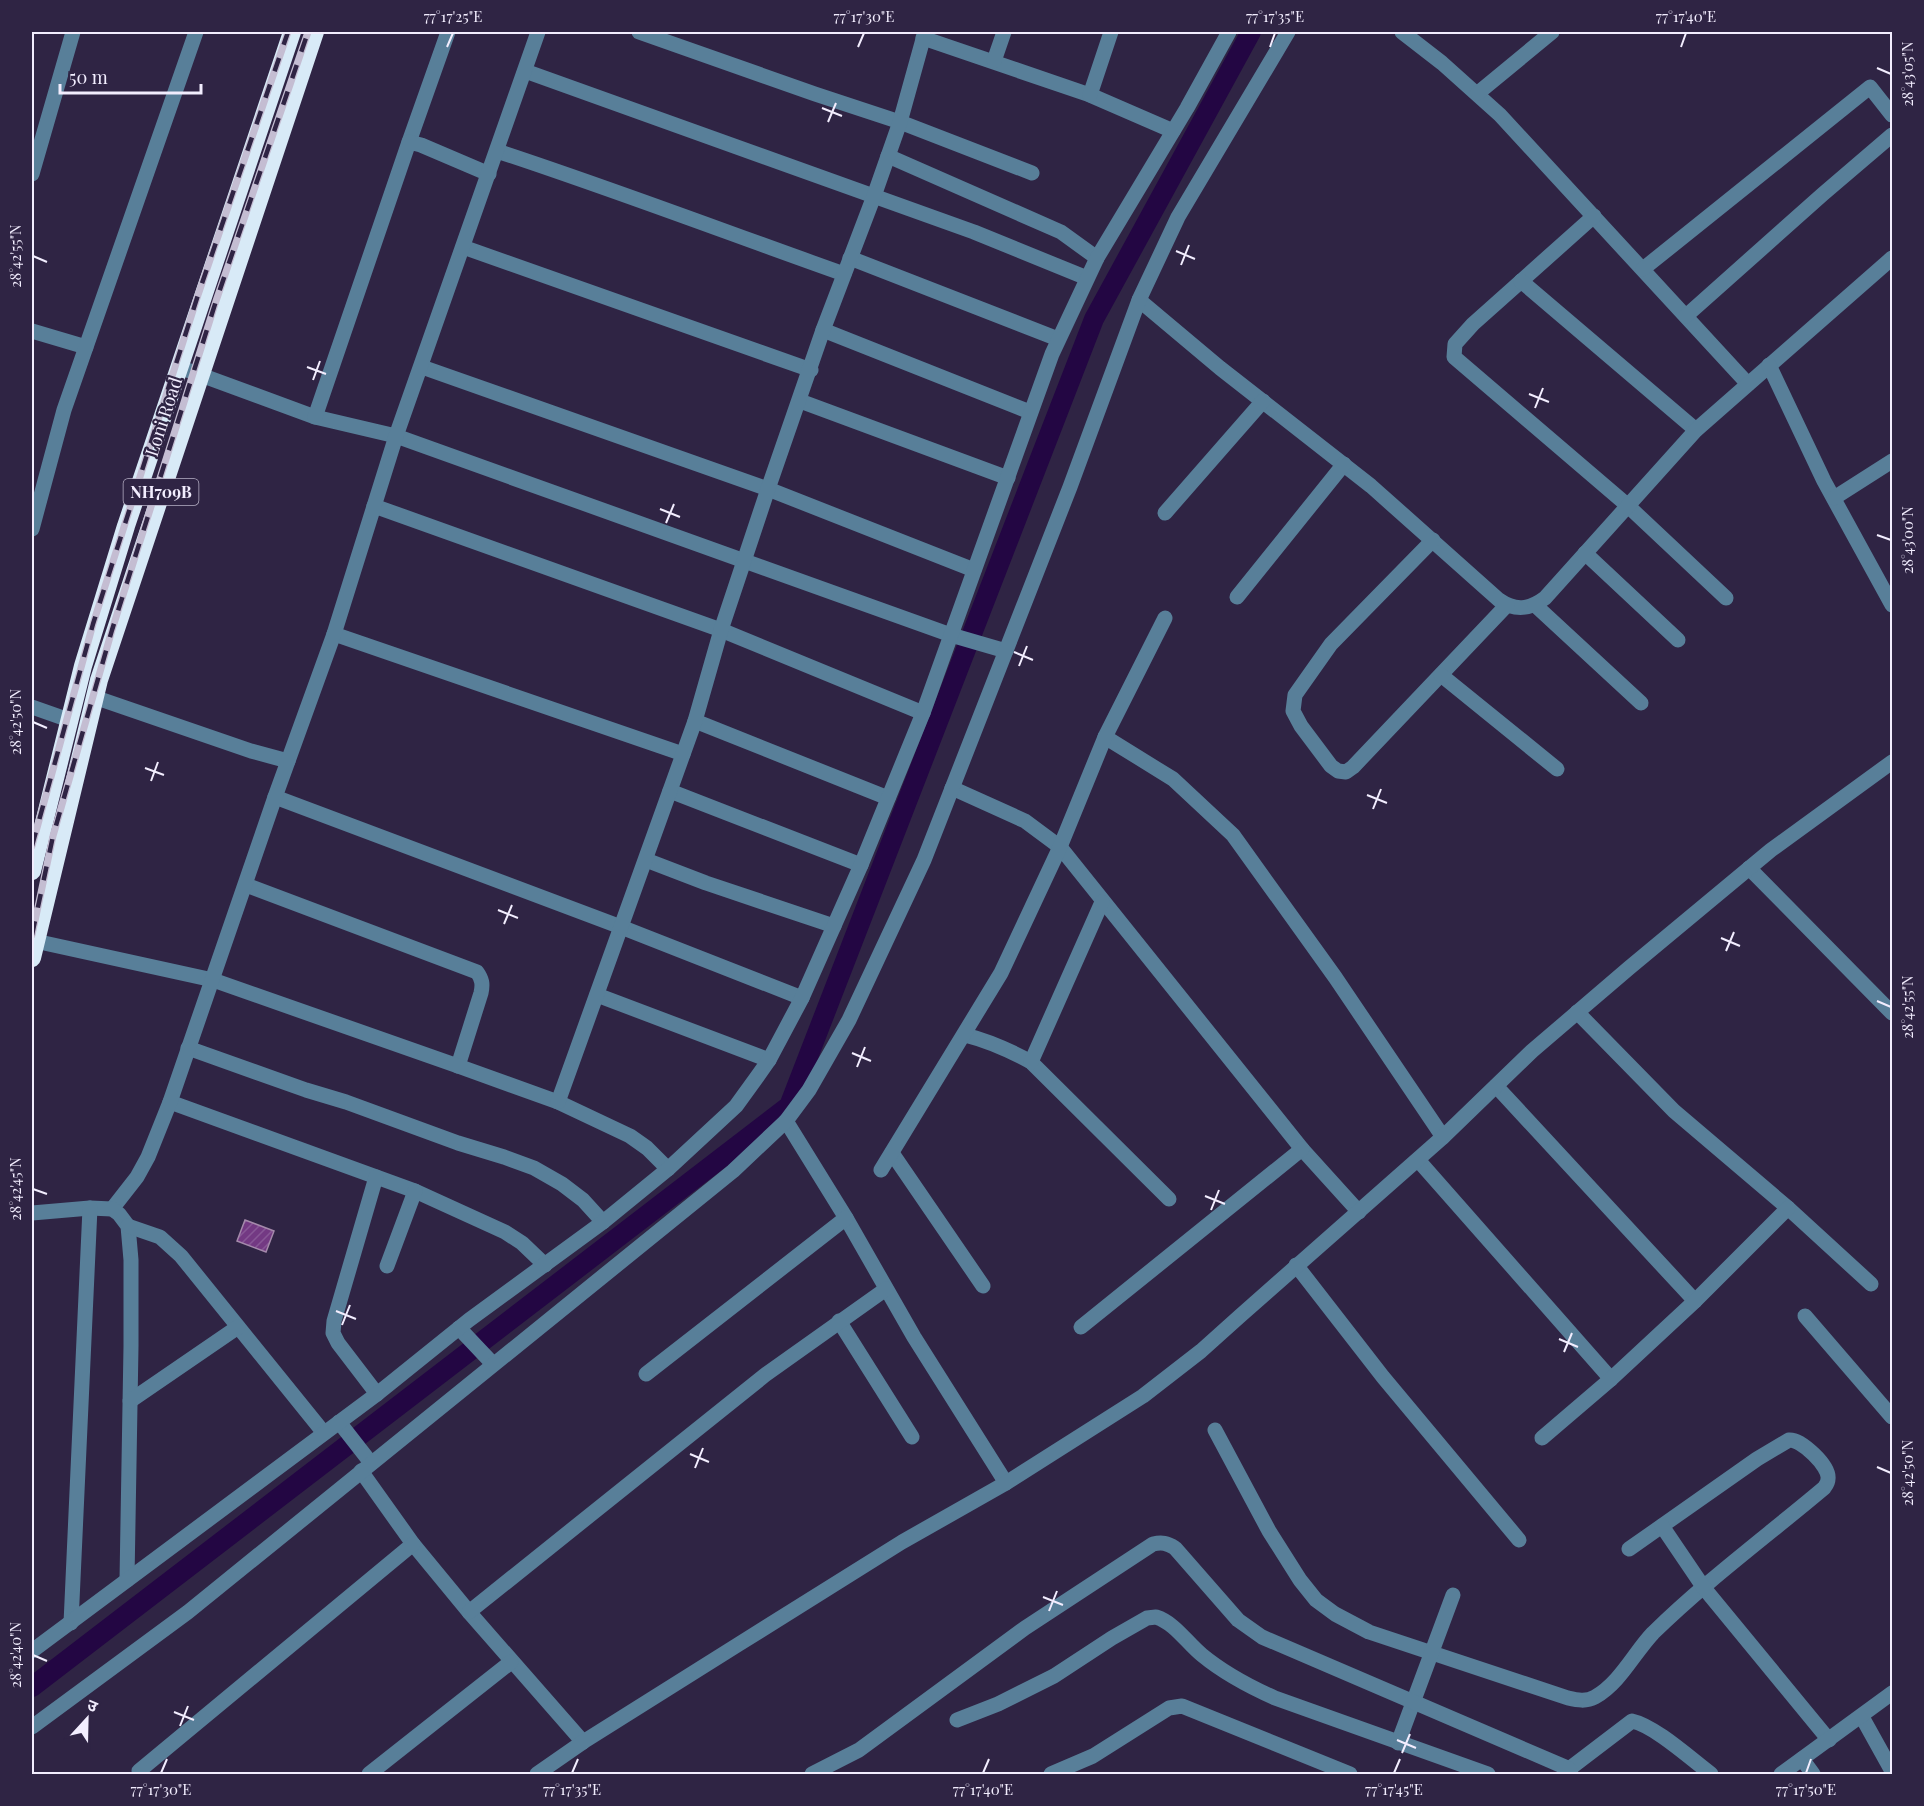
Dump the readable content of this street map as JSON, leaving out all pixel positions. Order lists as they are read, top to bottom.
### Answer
{
  "streets": {
    "highway": ["Loni Road", "NH709B"]
  },
  "scale_bar": "50 m",
  "north": "top",
  "coordinates": [
    "77°17'25\"E",
    "77°17'30\"E",
    "77°17'35\"E",
    "77°17'40\"E",
    "28°43'05\"N",
    "28°42'55\"N",
    "28°43'00\"N",
    "28°42'50\"N",
    "28°42'45\"N",
    "28°42'40\"N",
    "77°17'45\"E",
    "77°17'50\"E"
  ]
}
